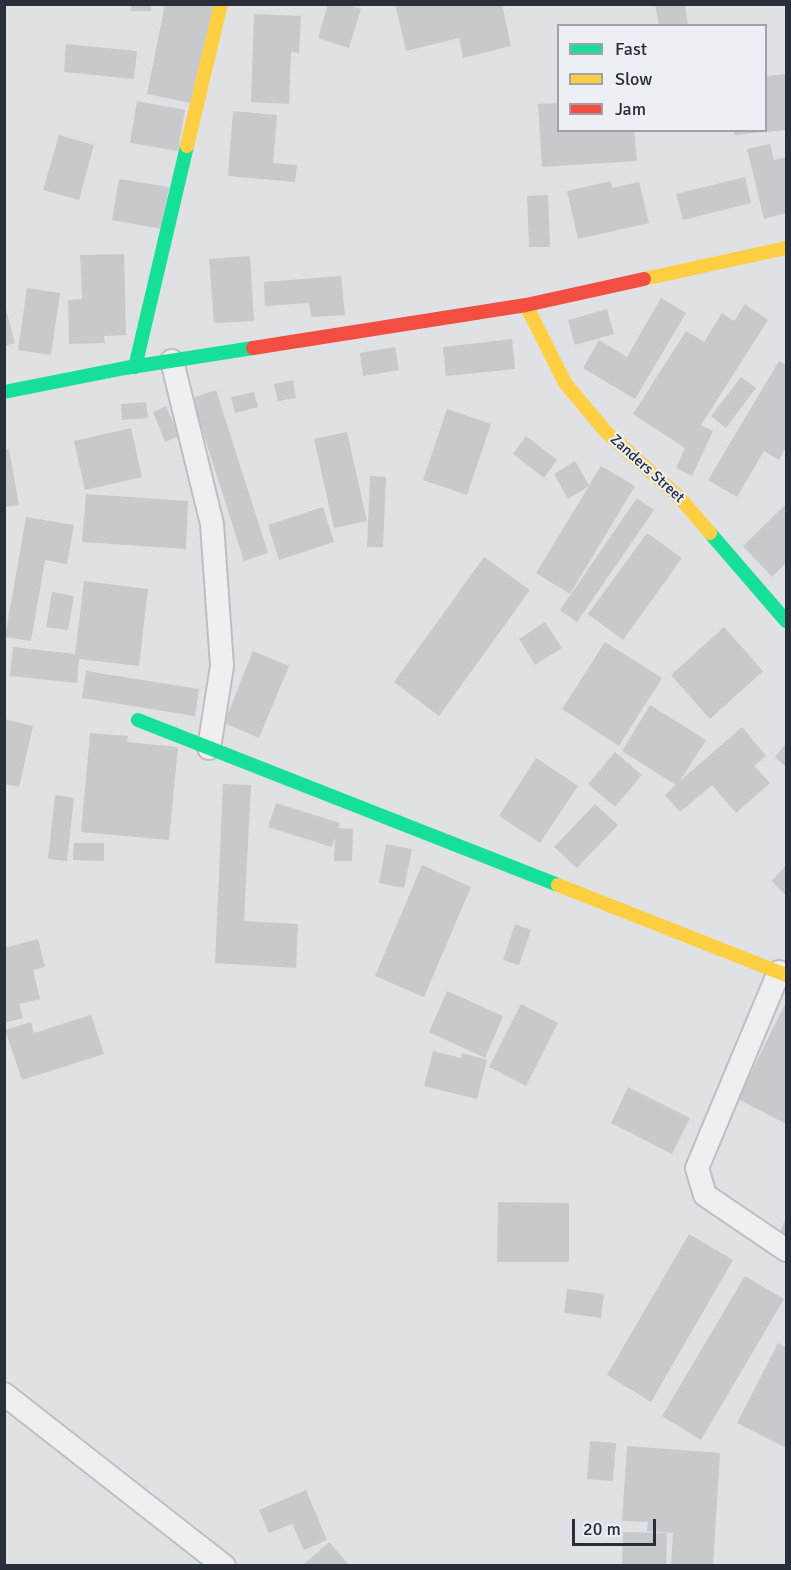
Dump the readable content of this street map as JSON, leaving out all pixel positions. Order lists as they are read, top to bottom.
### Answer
{
  "streets": {
    "street": ["Zanders Street"]
  },
  "legend": ["Fast", "Slow", "Jam"],
  "scale_bar": "20 m"
}
